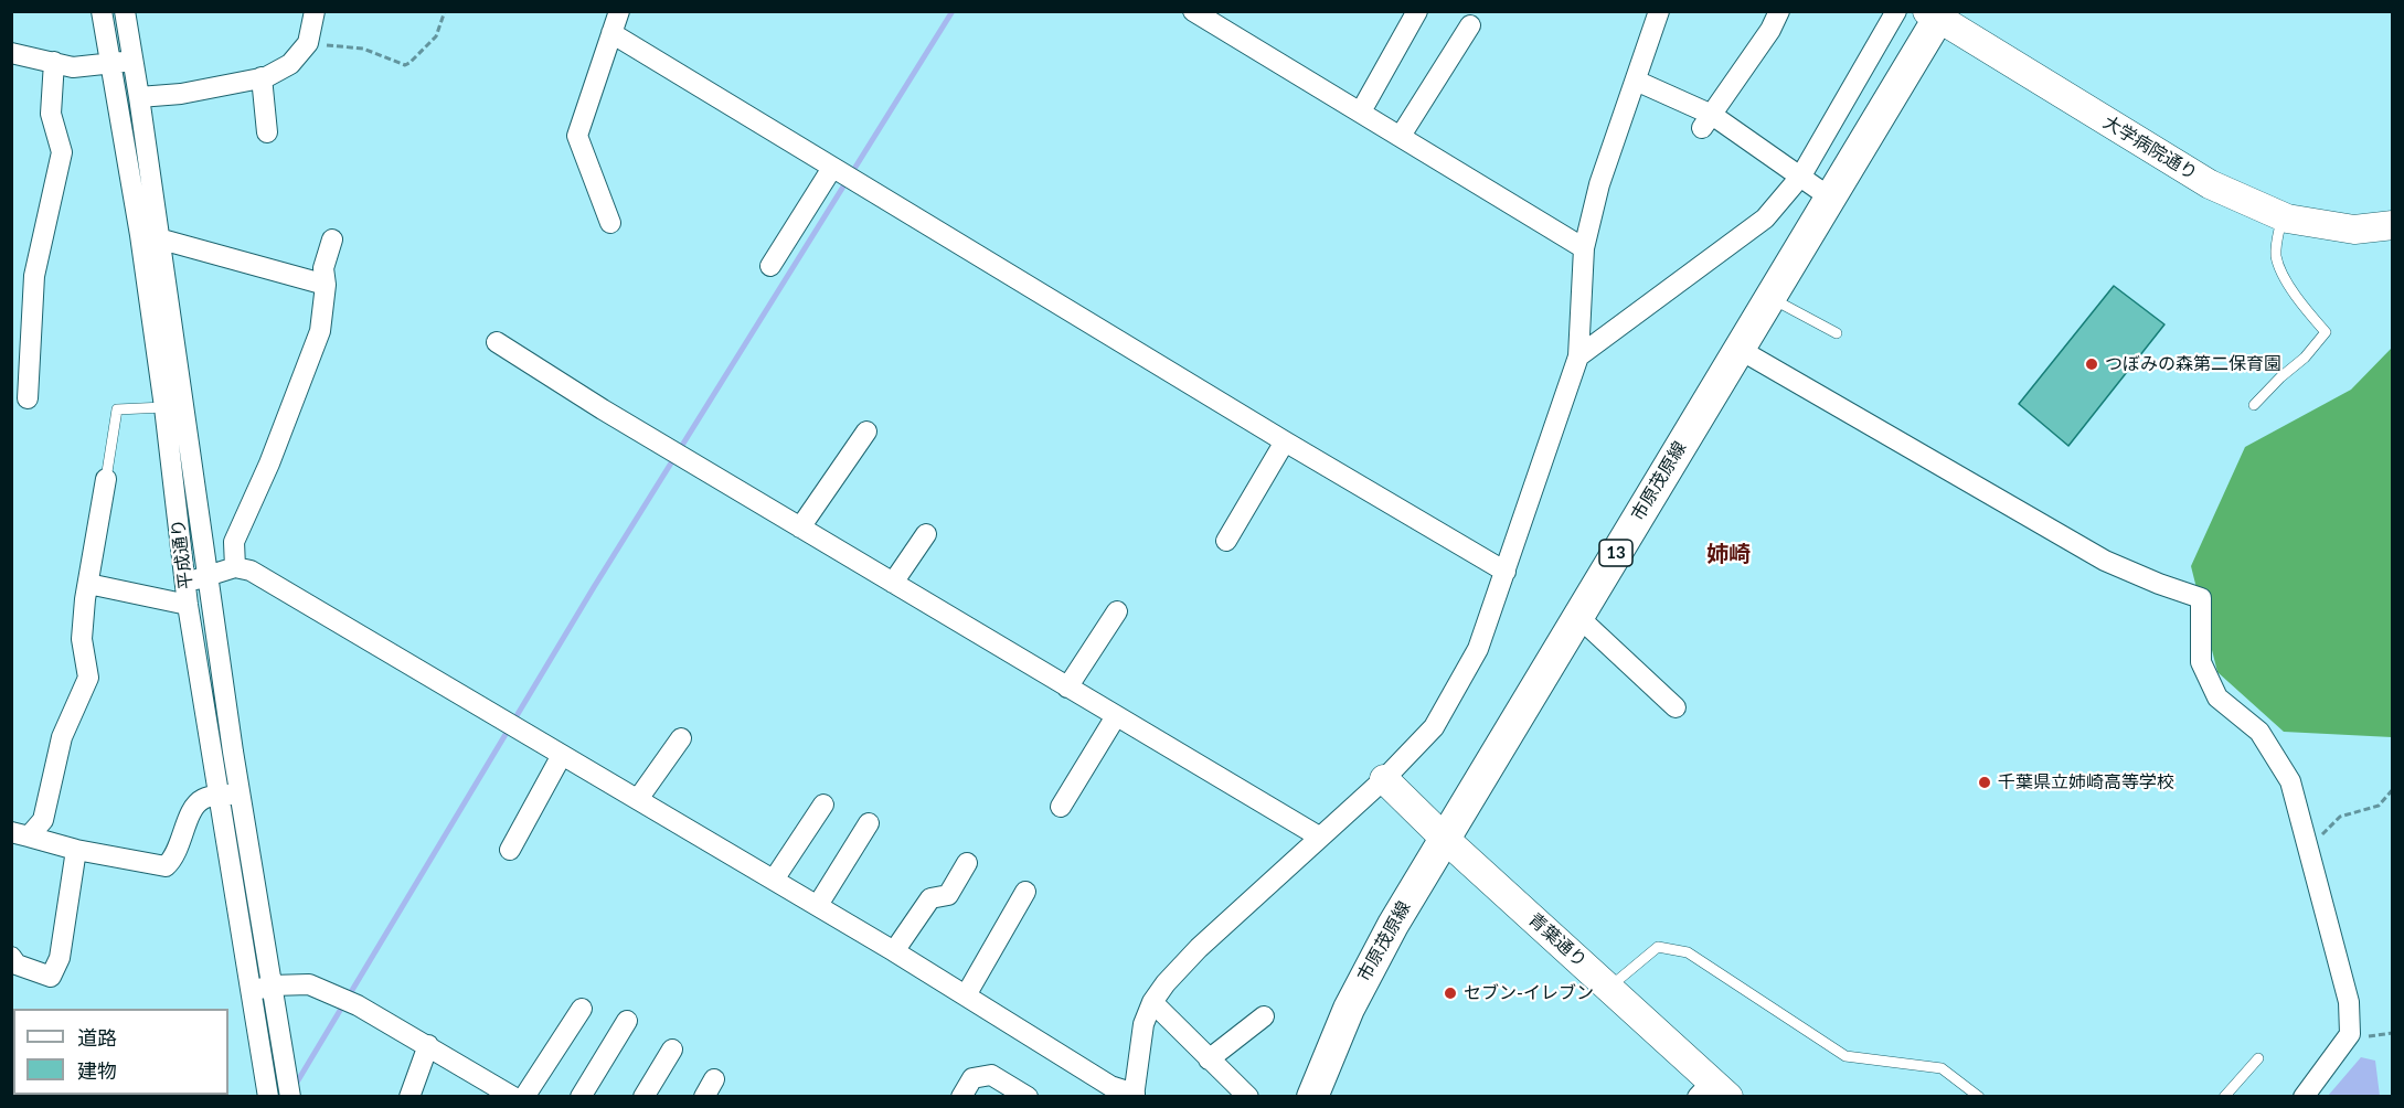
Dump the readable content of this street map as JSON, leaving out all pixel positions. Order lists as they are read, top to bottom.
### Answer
{
  "streets": {
    "main road": ["市原茂原線", "13"],
    "street": ["大学病院通り", "平成通り", "青葉通り"]
  },
  "crossings": [
    ["大学病院通り", "市原茂原線"],
    ["市原茂原線", "青葉通り"]
  ],
  "districts": ["姉崎"],
  "places": ["つぼみの森第二保育園", "千葉県立姉崎高等学校", "セブン-イレブン"],
  "legend": ["道路", "建物"]
}
